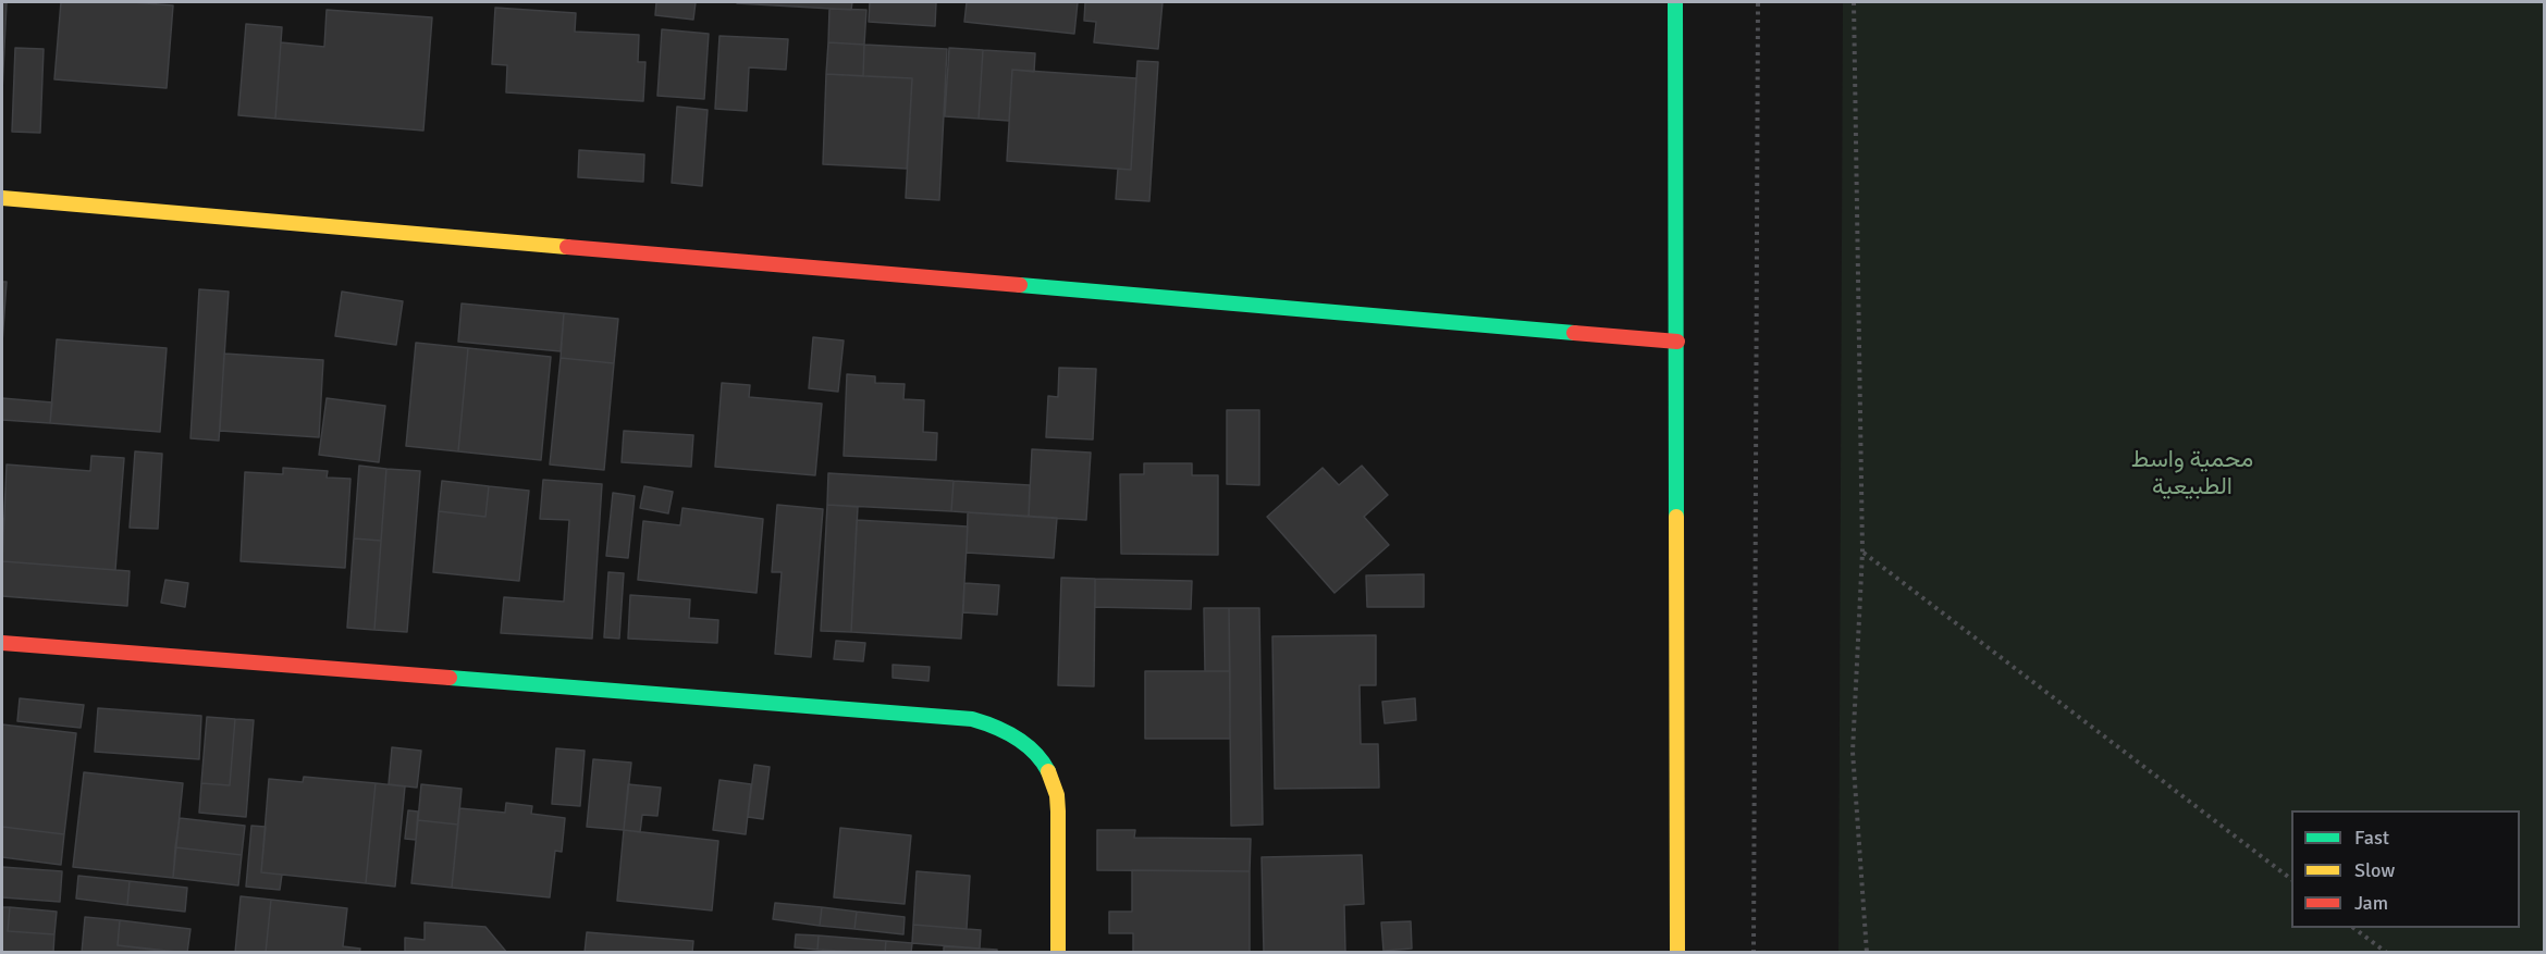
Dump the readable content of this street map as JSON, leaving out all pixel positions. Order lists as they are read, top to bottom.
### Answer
{
  "parks": ["محمية واسط الطبيعية"],
  "legend": ["Fast", "Slow", "Jam"]
}
